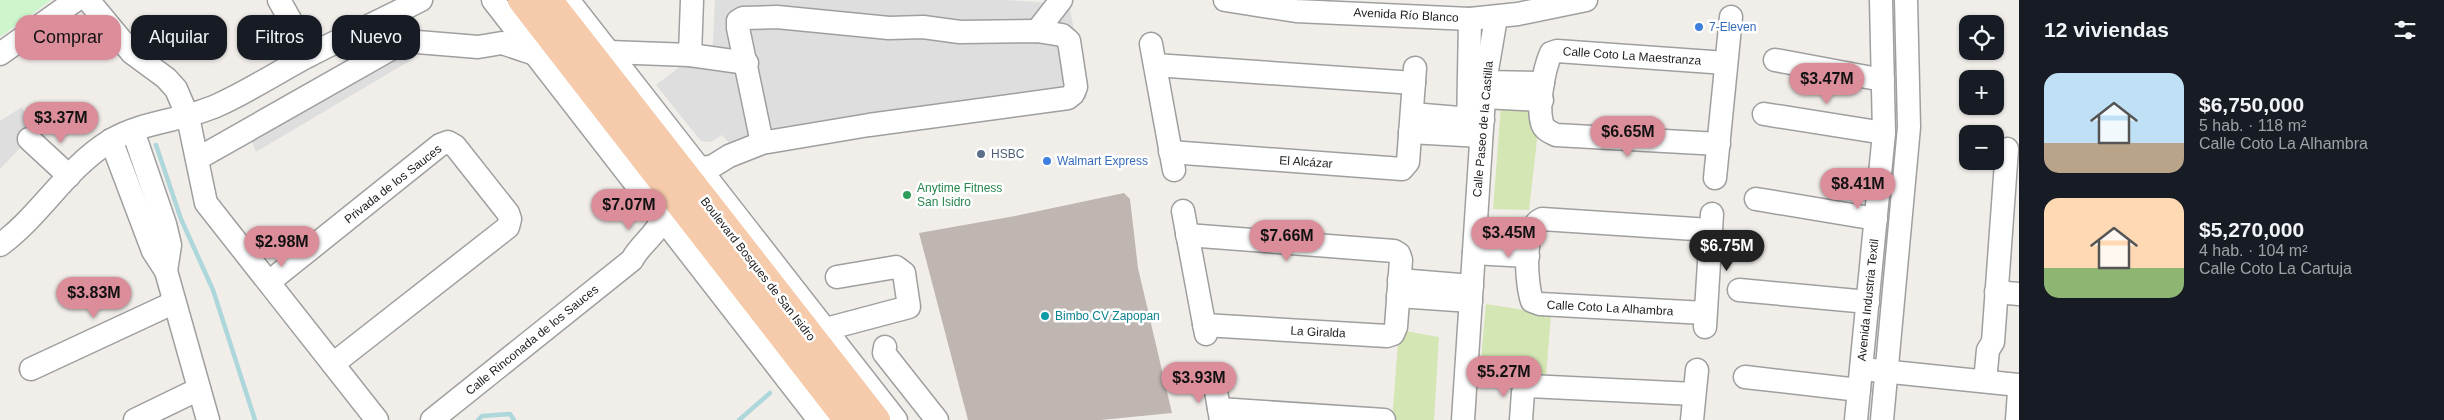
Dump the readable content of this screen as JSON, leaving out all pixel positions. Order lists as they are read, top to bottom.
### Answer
{
  "streets": {
    "main road": ["Boulevard Bosques de San Isidro"],
    "street": [
      "Avenida Río Blanco",
      "Calle Coto La Maestranza",
      "Calle Paseo de la Castilla",
      "El Alcázar",
      "Privada de los Sauces",
      "Avenida Industria Textil",
      "Calle Coto La Alhambra",
      "La Giralda",
      "Calle Rinconada de los Sauces"
    ]
  },
  "crossings": [
    ["Avenida Río Blanco", "Calle Paseo de la Castilla"],
    ["Boulevard Bosques de San Isidro", "Calle Rinconada de los Sauces"]
  ],
  "places": [
    "7-Eleven",
    "HSBC",
    "Walmart Express",
    "Anytime Fitness San Isidro",
    "Bimbo CV Zapopan"
  ],
  "page": {
    "heading": "12 viviendas",
    "map_buttons": ["+", "−"],
    "chip": [
      "Comprar",
      "Alquilar",
      "Filtros",
      "Nuevo"
    ],
    "list": [
      {
        "name": "$6,750,000",
        "note": "5 hab. · 118 m² · Calle Coto La Alhambra"
      },
      {
        "name": "$5,270,000",
        "note": "4 hab. · 104 m² · Calle Coto La Cartuja"
      }
    ],
    "price": [
      "$3.47M",
      "$3.37M",
      "$6.65M",
      "$8.41M",
      "$7.07M",
      "$3.45M",
      "$7.66M",
      "$2.98M",
      "$6.75M",
      "$3.83M",
      "$5.27M",
      "$3.93M"
    ]
  }
}
